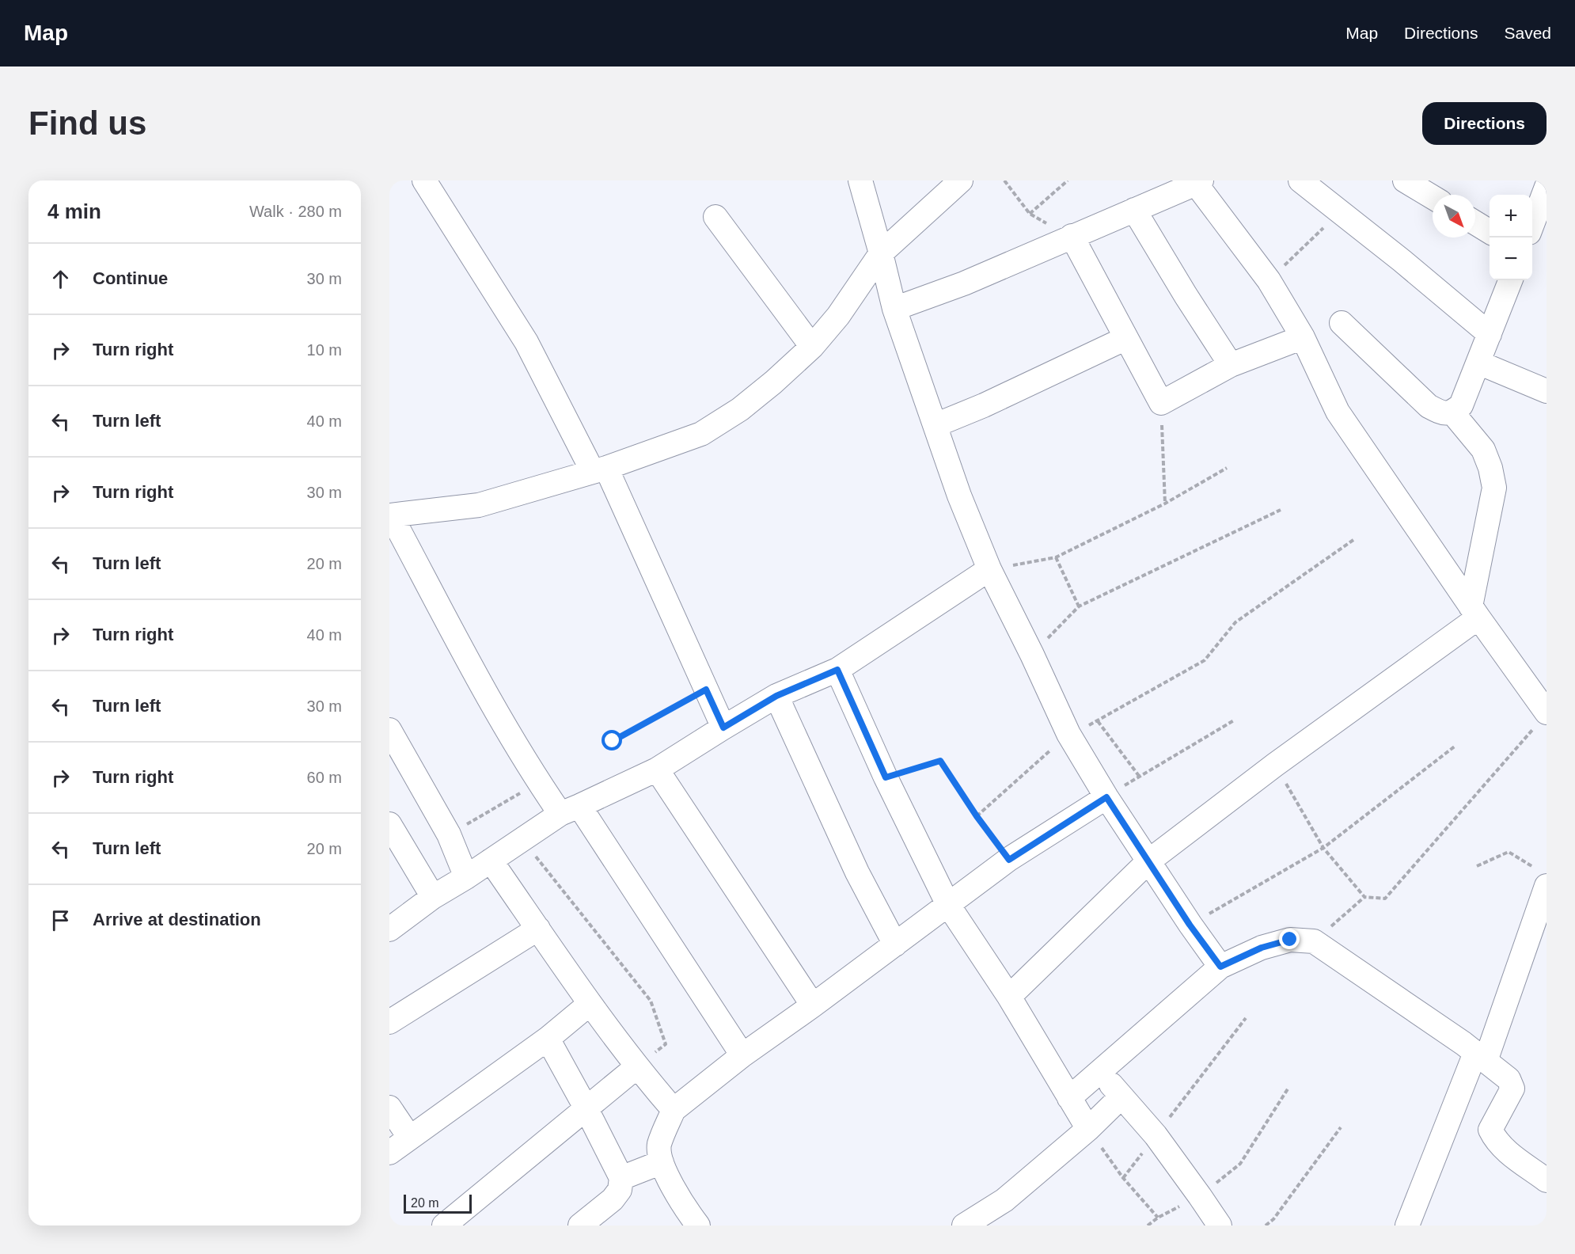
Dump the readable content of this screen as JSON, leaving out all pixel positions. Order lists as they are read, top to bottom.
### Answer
{
  "scale_bar": "20 m",
  "north": "bottom right",
  "page": {
    "header": "Map",
    "nav": ["Map", "Directions", "Saved"],
    "buttons": "Directions",
    "title": "Find us",
    "heading": ["4 min", "Walk · 280 m"],
    "map_buttons": ["+", "−"],
    "list": [
      ["Continue", "30 m"],
      ["Turn right", "10 m"],
      ["Turn left", "40 m"],
      ["Turn right", "30 m"],
      ["Turn left", "20 m"],
      ["Turn right", "40 m"],
      ["Turn left", "30 m"],
      ["Turn right", "60 m"],
      ["Turn left", "20 m"],
      "Arrive at destination"
    ],
    "scale": "20 m"
  }
}
